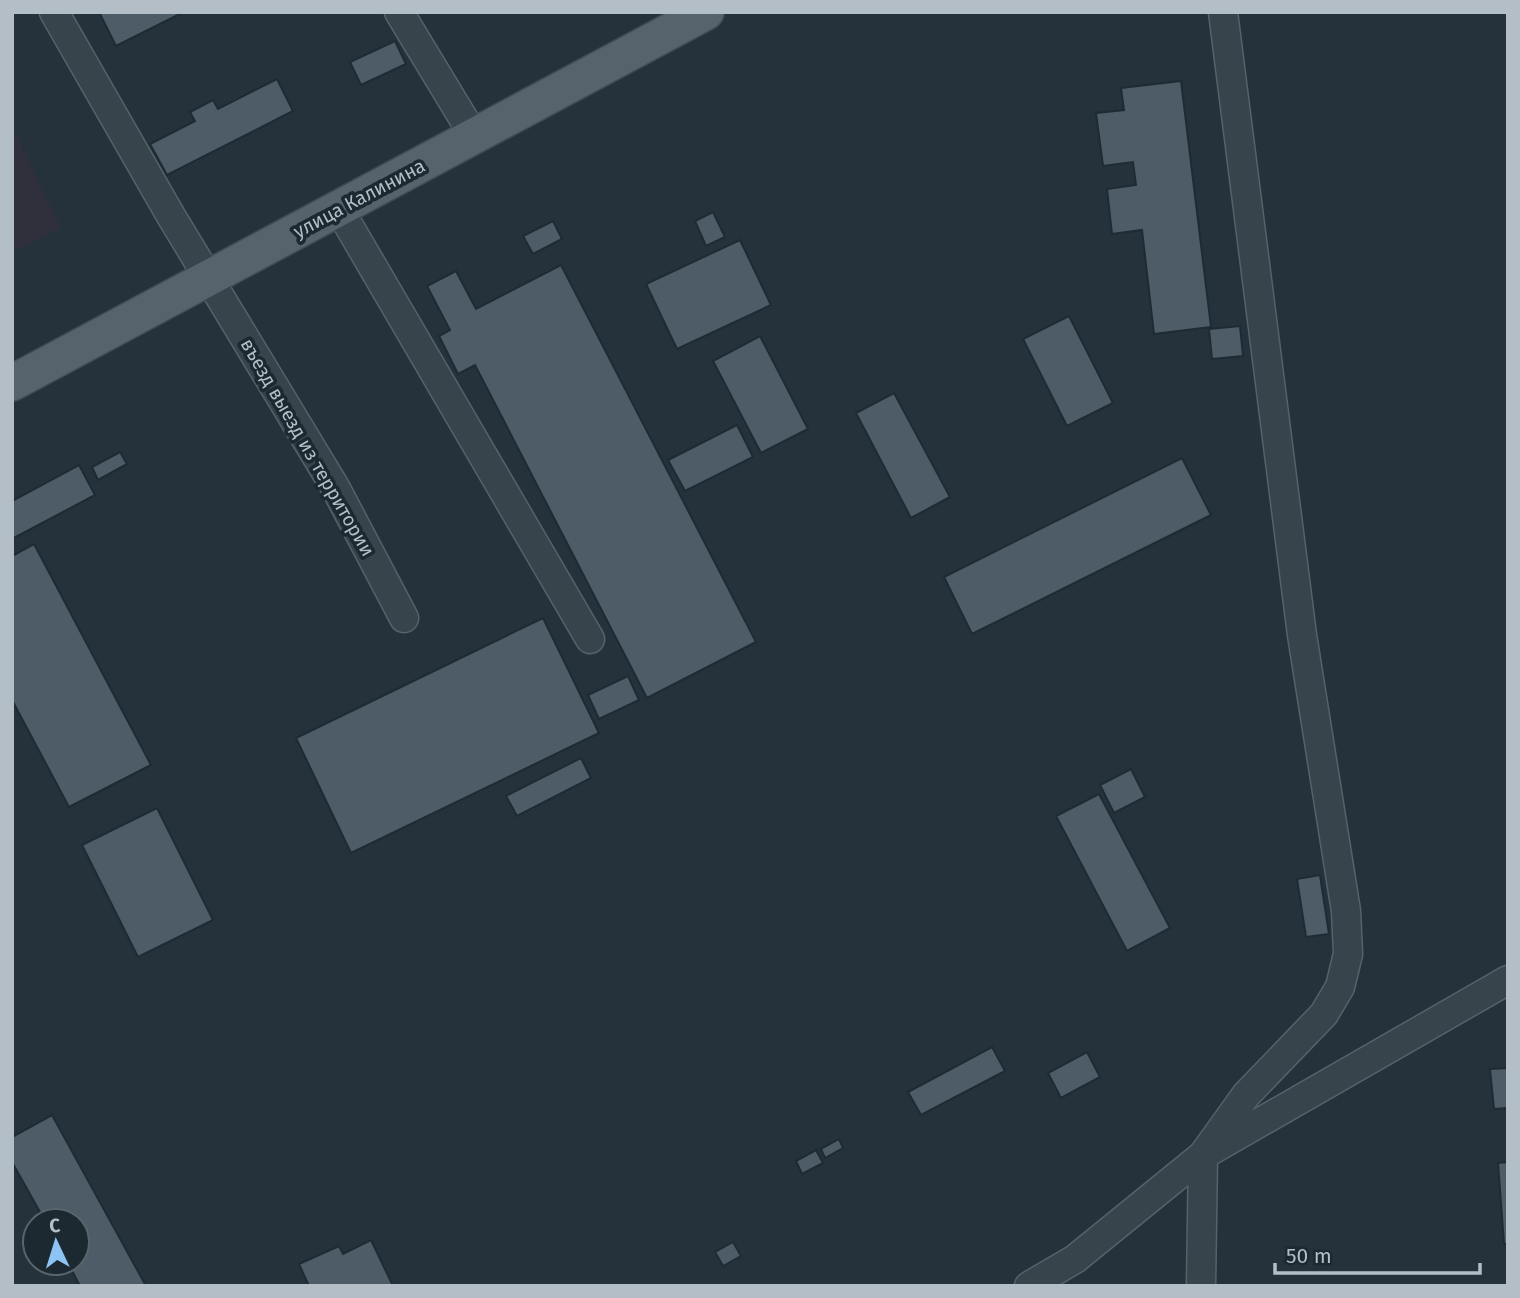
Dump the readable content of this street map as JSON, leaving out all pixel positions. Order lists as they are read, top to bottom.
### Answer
{
  "streets": {
    "main road": ["улица Калинина"],
    "street": ["въезд выезд из территории"]
  },
  "crossings": [
    ["улица Калинина", "въезд выезд из территории"]
  ],
  "scale_bar": "50 m",
  "north": "top"
}
